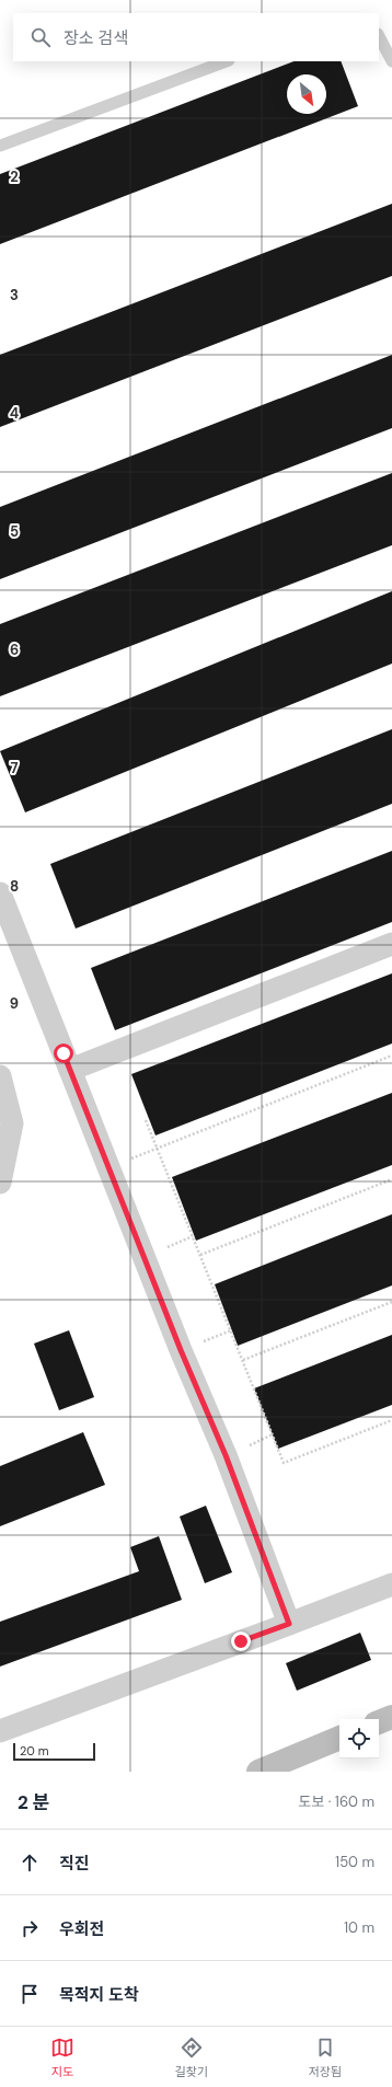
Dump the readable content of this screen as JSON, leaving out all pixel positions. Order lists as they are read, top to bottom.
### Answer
{
  "scale_bar": "20 m",
  "north": "bottom right",
  "page": {
    "search": "장소 검색",
    "scale": "20 m",
    "heading": ["2 분", "도보 · 160 m"],
    "list": [
      ["직진", "150 m"],
      ["우회전", "10 m"],
      "목적지 도착"
    ],
    "nav": ["지도", "길찾기", "저장됨"]
  },
  "grid": {
    "rows": [
      "2",
      "3",
      "4",
      "5",
      "6",
      "7",
      "8",
      "9"
    ]
  }
}
